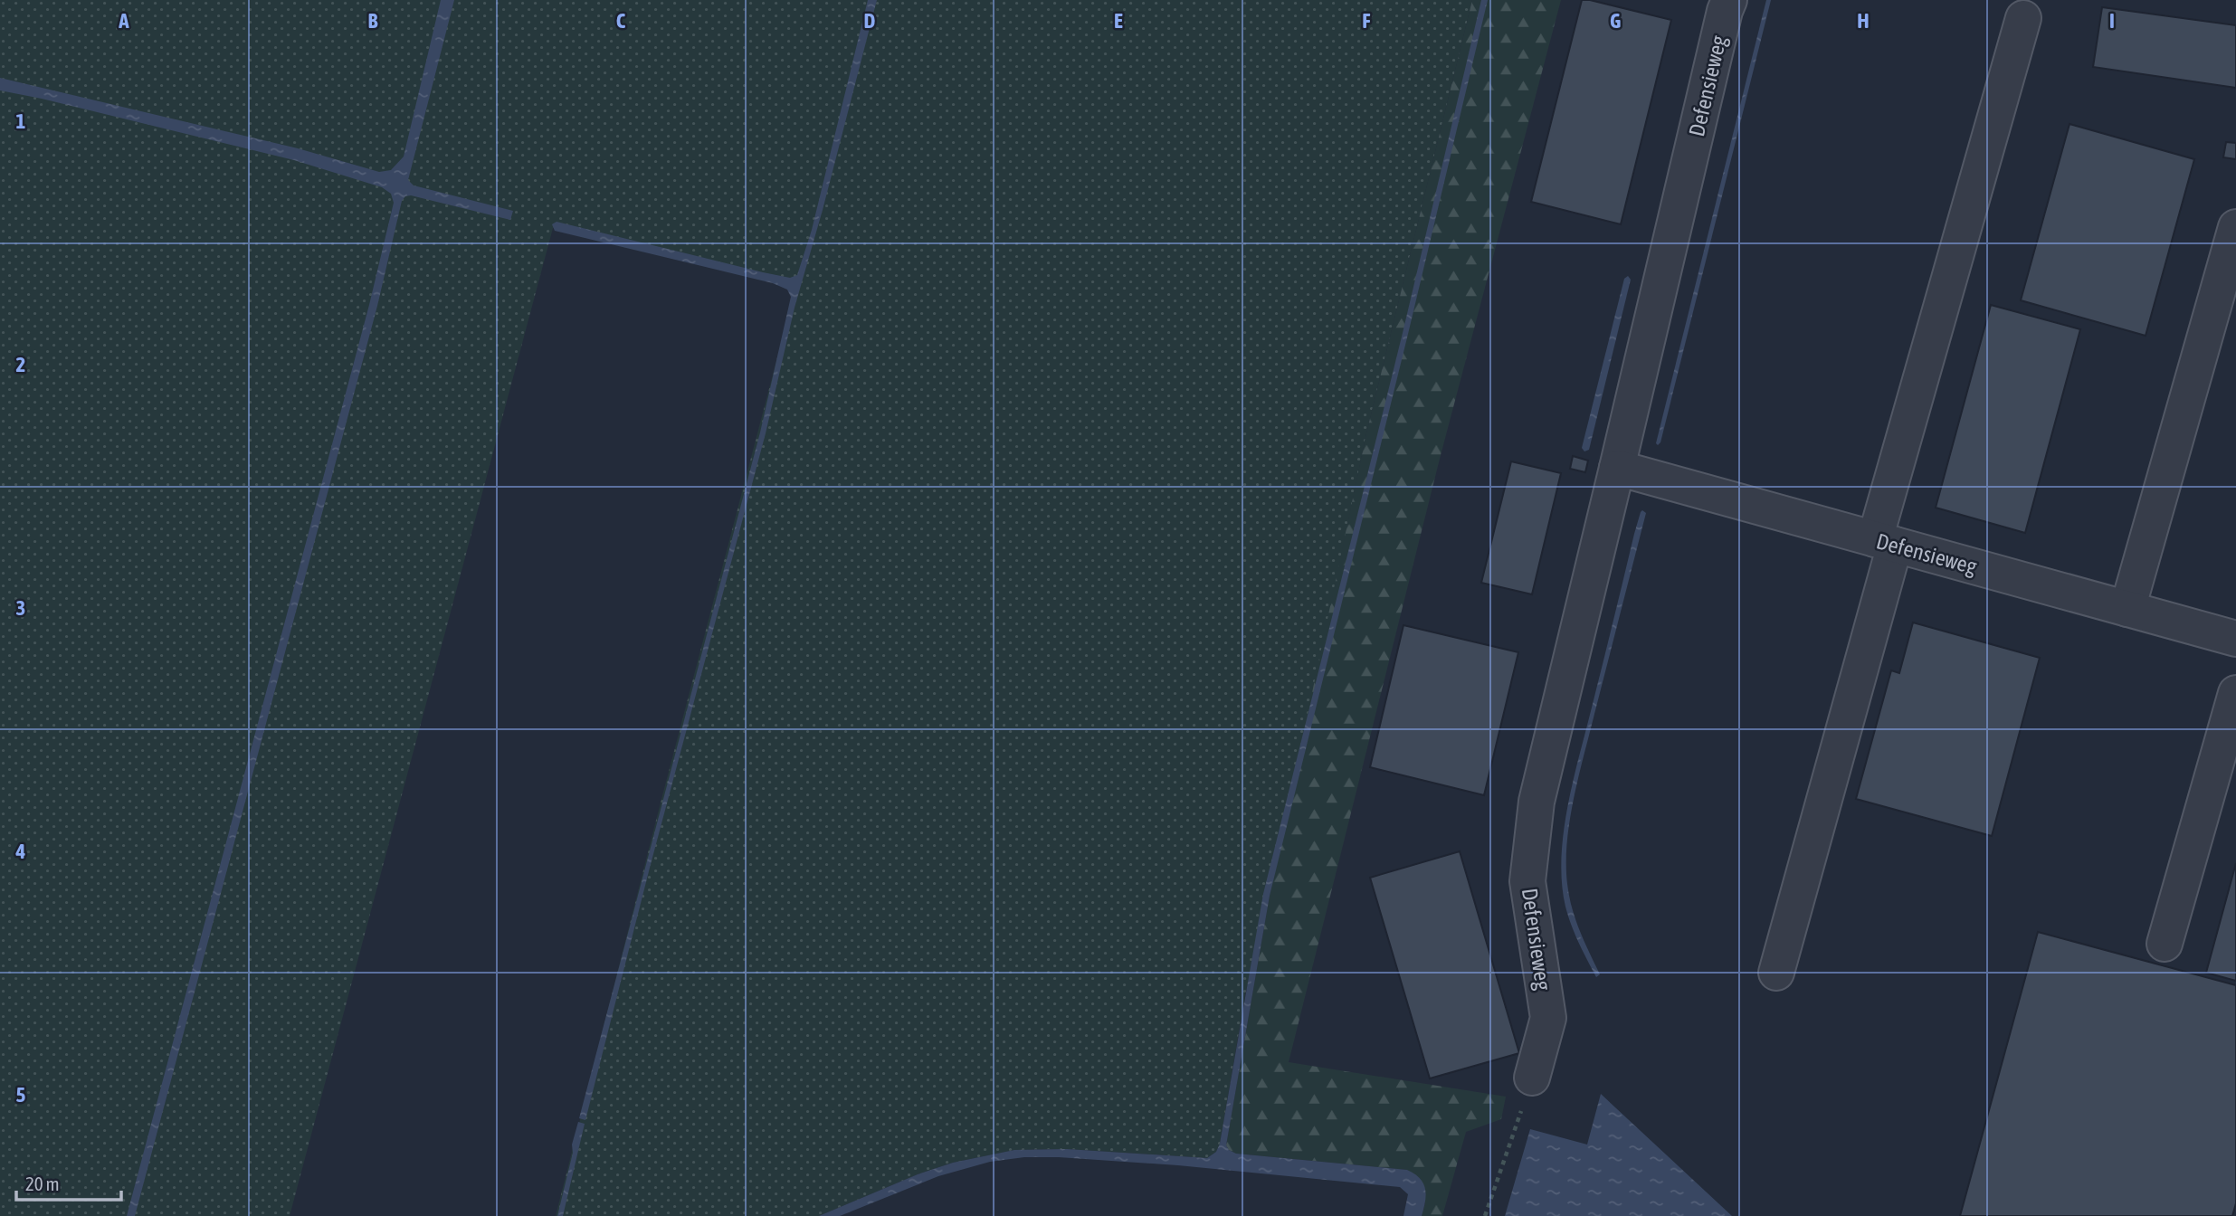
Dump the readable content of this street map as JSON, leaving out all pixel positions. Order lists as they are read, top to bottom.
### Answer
{
  "streets": {
    "street": ["Defensieweg"]
  },
  "scale_bar": "20 m",
  "grid": {
    "columns": [
      "A",
      "B",
      "C",
      "D",
      "E",
      "F",
      "G",
      "H",
      "I"
    ],
    "rows": [
      "1",
      "2",
      "3",
      "4",
      "5"
    ]
  }
}
